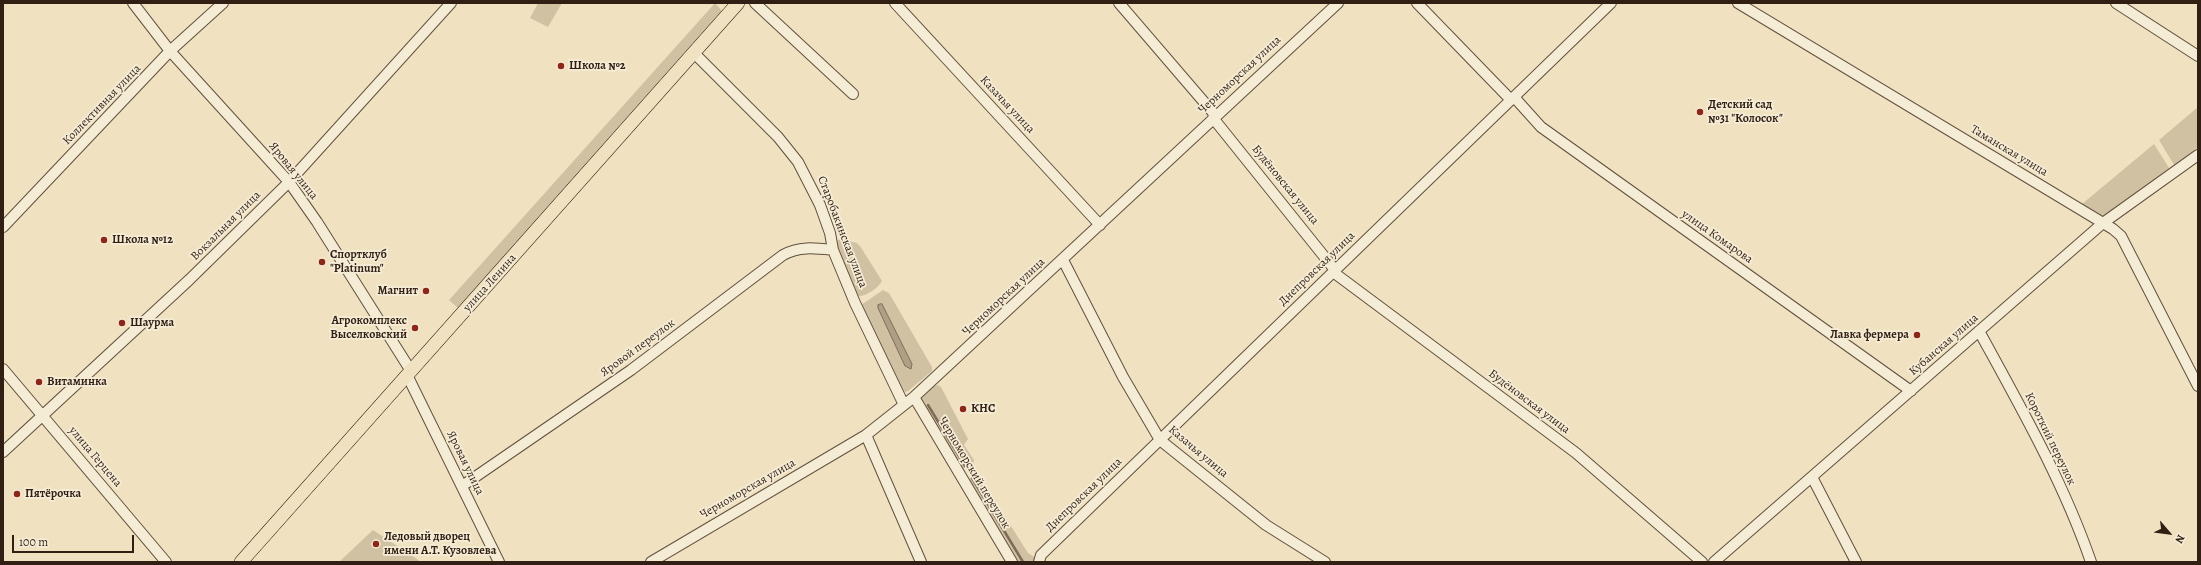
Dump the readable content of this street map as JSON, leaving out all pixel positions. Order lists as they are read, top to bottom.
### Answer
{
  "streets": {
    "main road": ["улица Ленина"],
    "street": [
      "Черноморская улица",
      "Коллективная улица",
      "Казачья улица",
      "Таманская улица",
      "Яровая улица",
      "Будёновская улица",
      "Вокзальная улица",
      "Старобакинская улица",
      "улица Комарова",
      "Днепровская улица",
      "Кубанская улица",
      "Яровой переулок",
      "Короткий переулок",
      "улица Герцена",
      "Черноморский переулок"
    ]
  },
  "crossings": [
    ["Черноморская улица", "Казачья улица"],
    ["Черноморская улица", "Будёновская улица"],
    ["Черноморская улица", "Старобакинская улица"],
    ["Черноморская улица", "Черноморский переулок"],
    ["Коллективная улица", "Яровая улица"],
    ["Казачья улица", "Днепровская улица"],
    ["Таманская улица", "Кубанская улица"],
    ["Яровая улица", "Вокзальная улица"],
    ["Яровая улица", "улица Ленина"],
    ["Яровая улица", "Яровой переулок"],
    ["Будёновская улица", "Днепровская улица"],
    ["Вокзальная улица", "улица Герцена"],
    ["Старобакинская улица", "улица Ленина"],
    ["Старобакинская улица", "Яровой переулок"],
    ["улица Комарова", "Днепровская улица"],
    ["улица Комарова", "Кубанская улица"],
    ["Кубанская улица", "Короткий переулок"]
  ],
  "places": [
    "Школа №2",
    "Детский сад №31 \"Колосок\"",
    "Школа №12",
    "Спортклуб \"Platinum\"",
    "Магнит",
    "Шаурма",
    "Агрокомплекс Выселковский",
    "Лавка фермера",
    "Витаминка",
    "КНС",
    "Пятёрочка",
    "Ледовый дворец имени А.Т. Кузовлева"
  ],
  "scale_bar": "100 m",
  "north": "bottom right"
}
